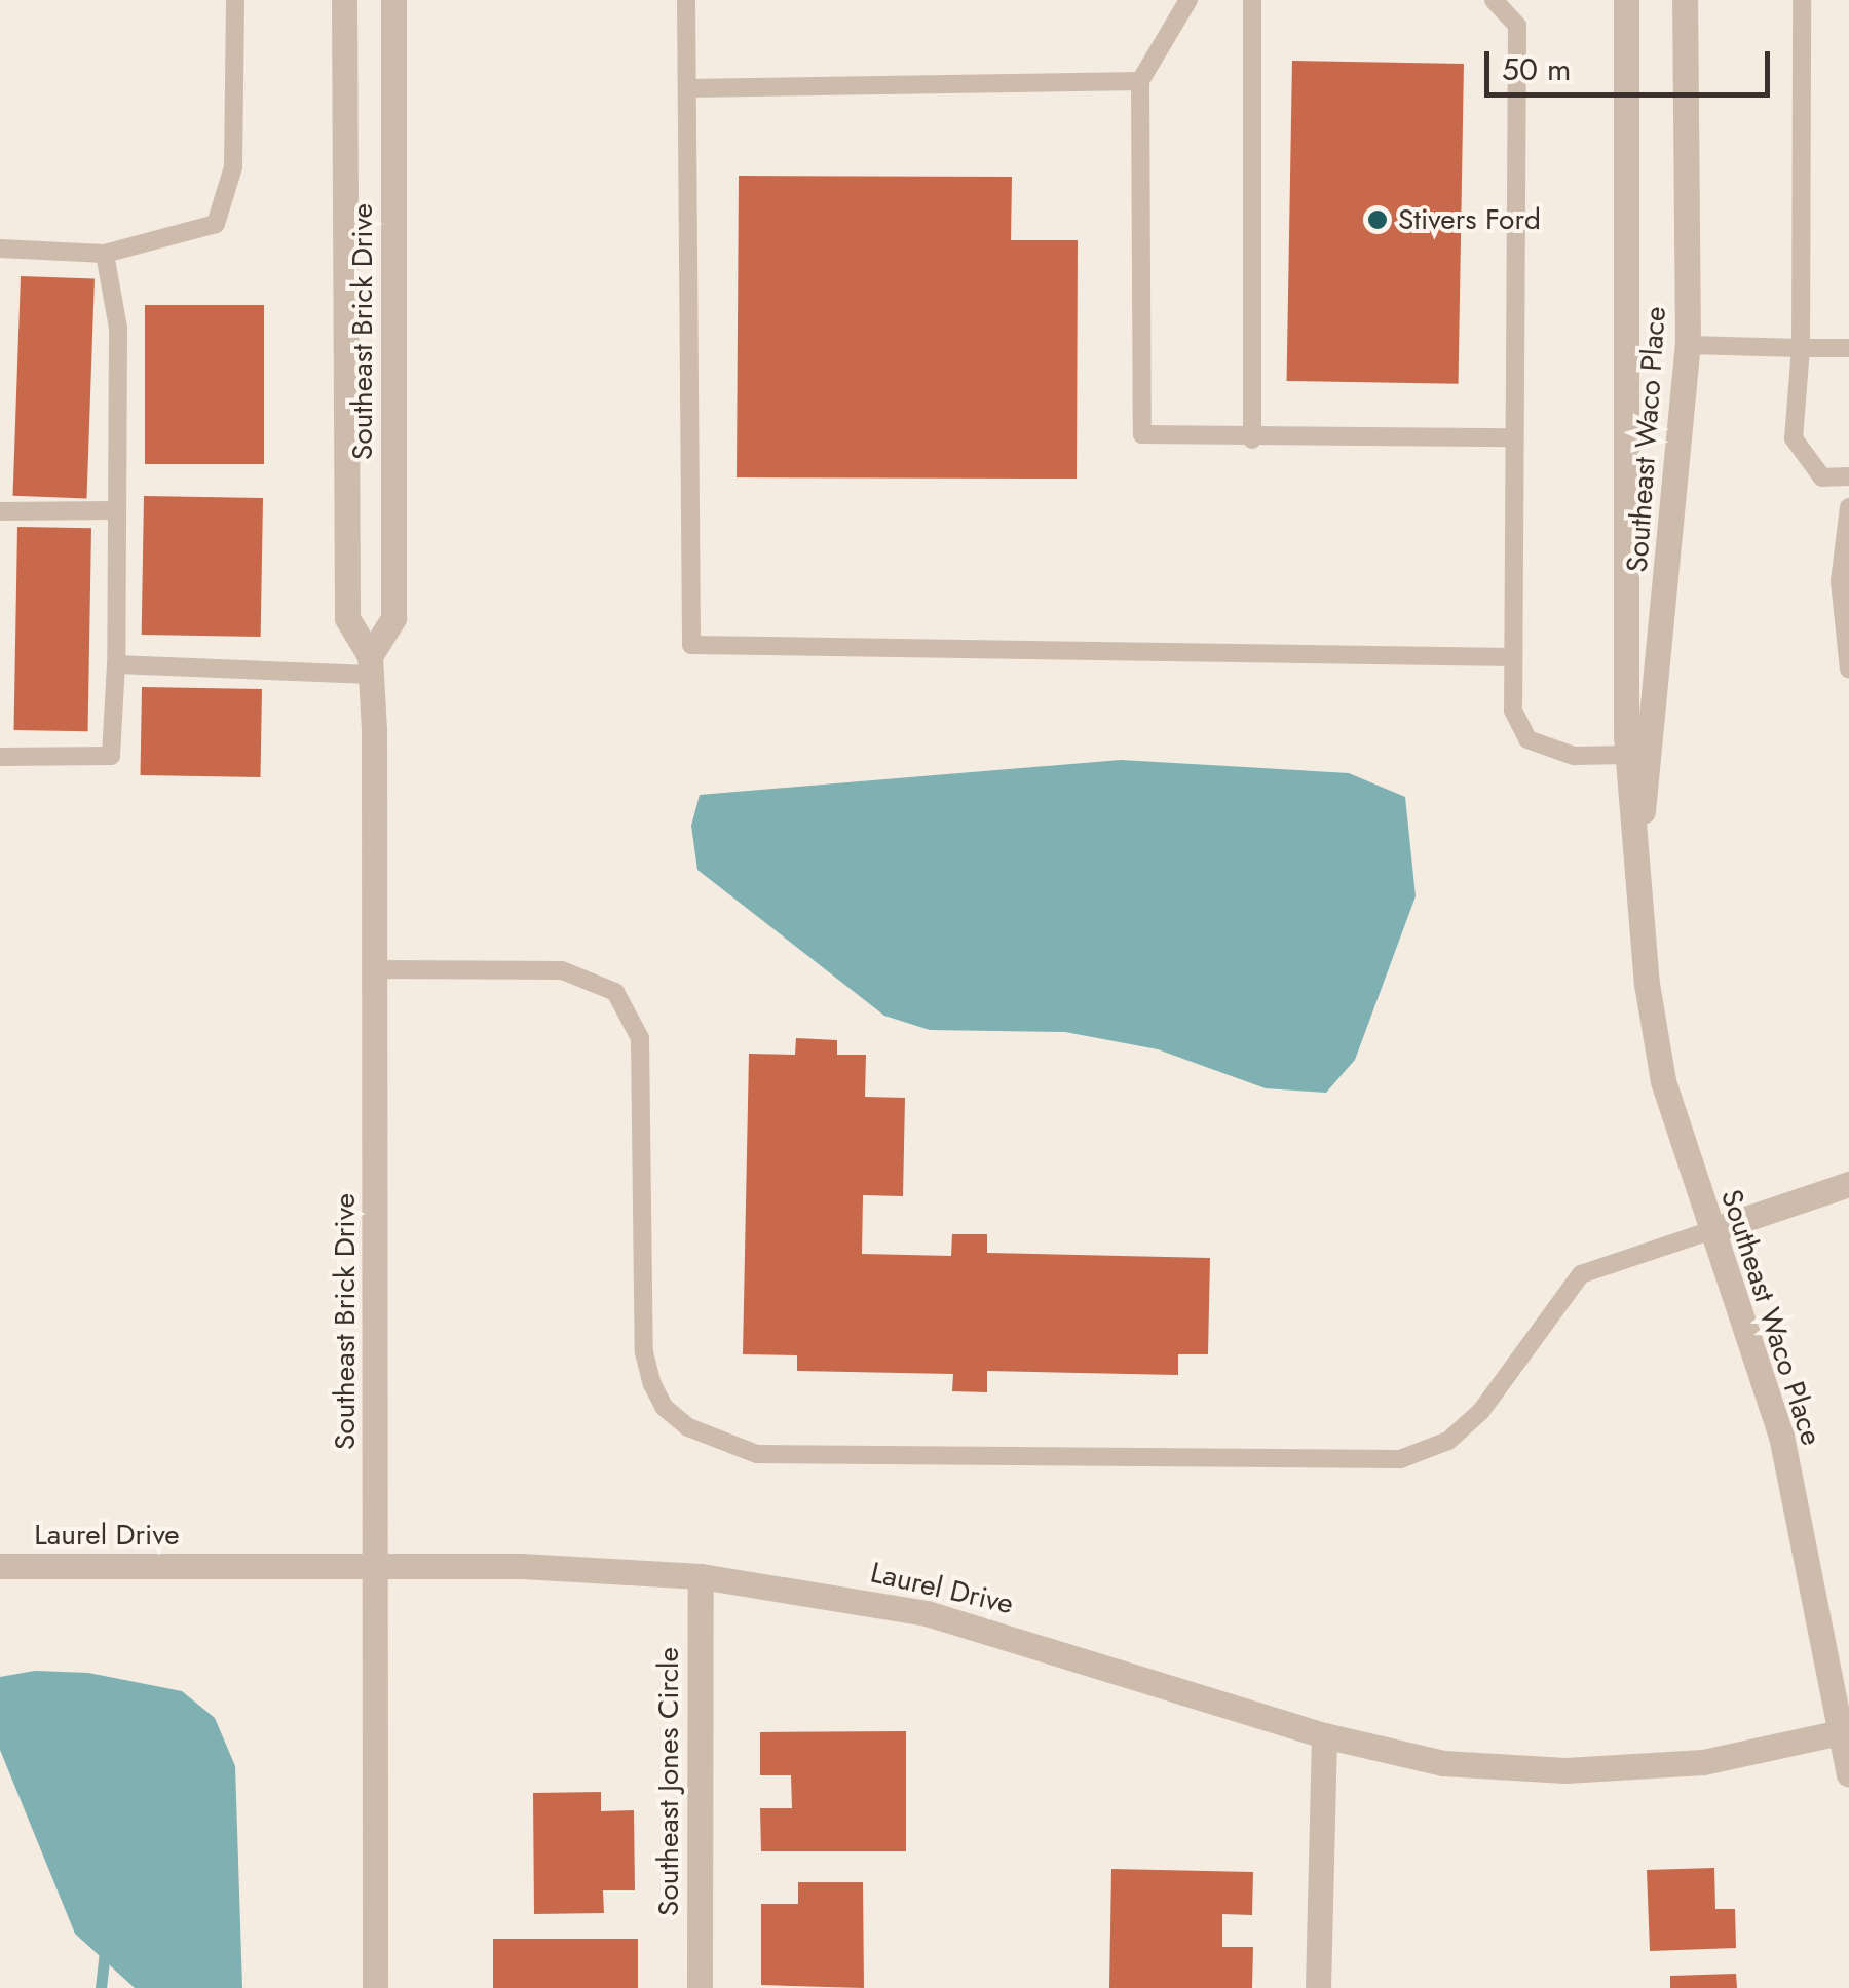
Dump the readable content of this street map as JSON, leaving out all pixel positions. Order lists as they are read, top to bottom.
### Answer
{
  "streets": {
    "street": [
      "Southeast Brick Drive",
      "Southeast Waco Place",
      "Laurel Drive",
      "Southeast Jones Circle"
    ]
  },
  "crossings": [
    ["Southeast Brick Drive", "Laurel Drive"],
    ["Southeast Waco Place", "Laurel Drive"],
    ["Laurel Drive", "Southeast Jones Circle"]
  ],
  "places": ["Stivers Ford"],
  "scale_bar": "50 m"
}
